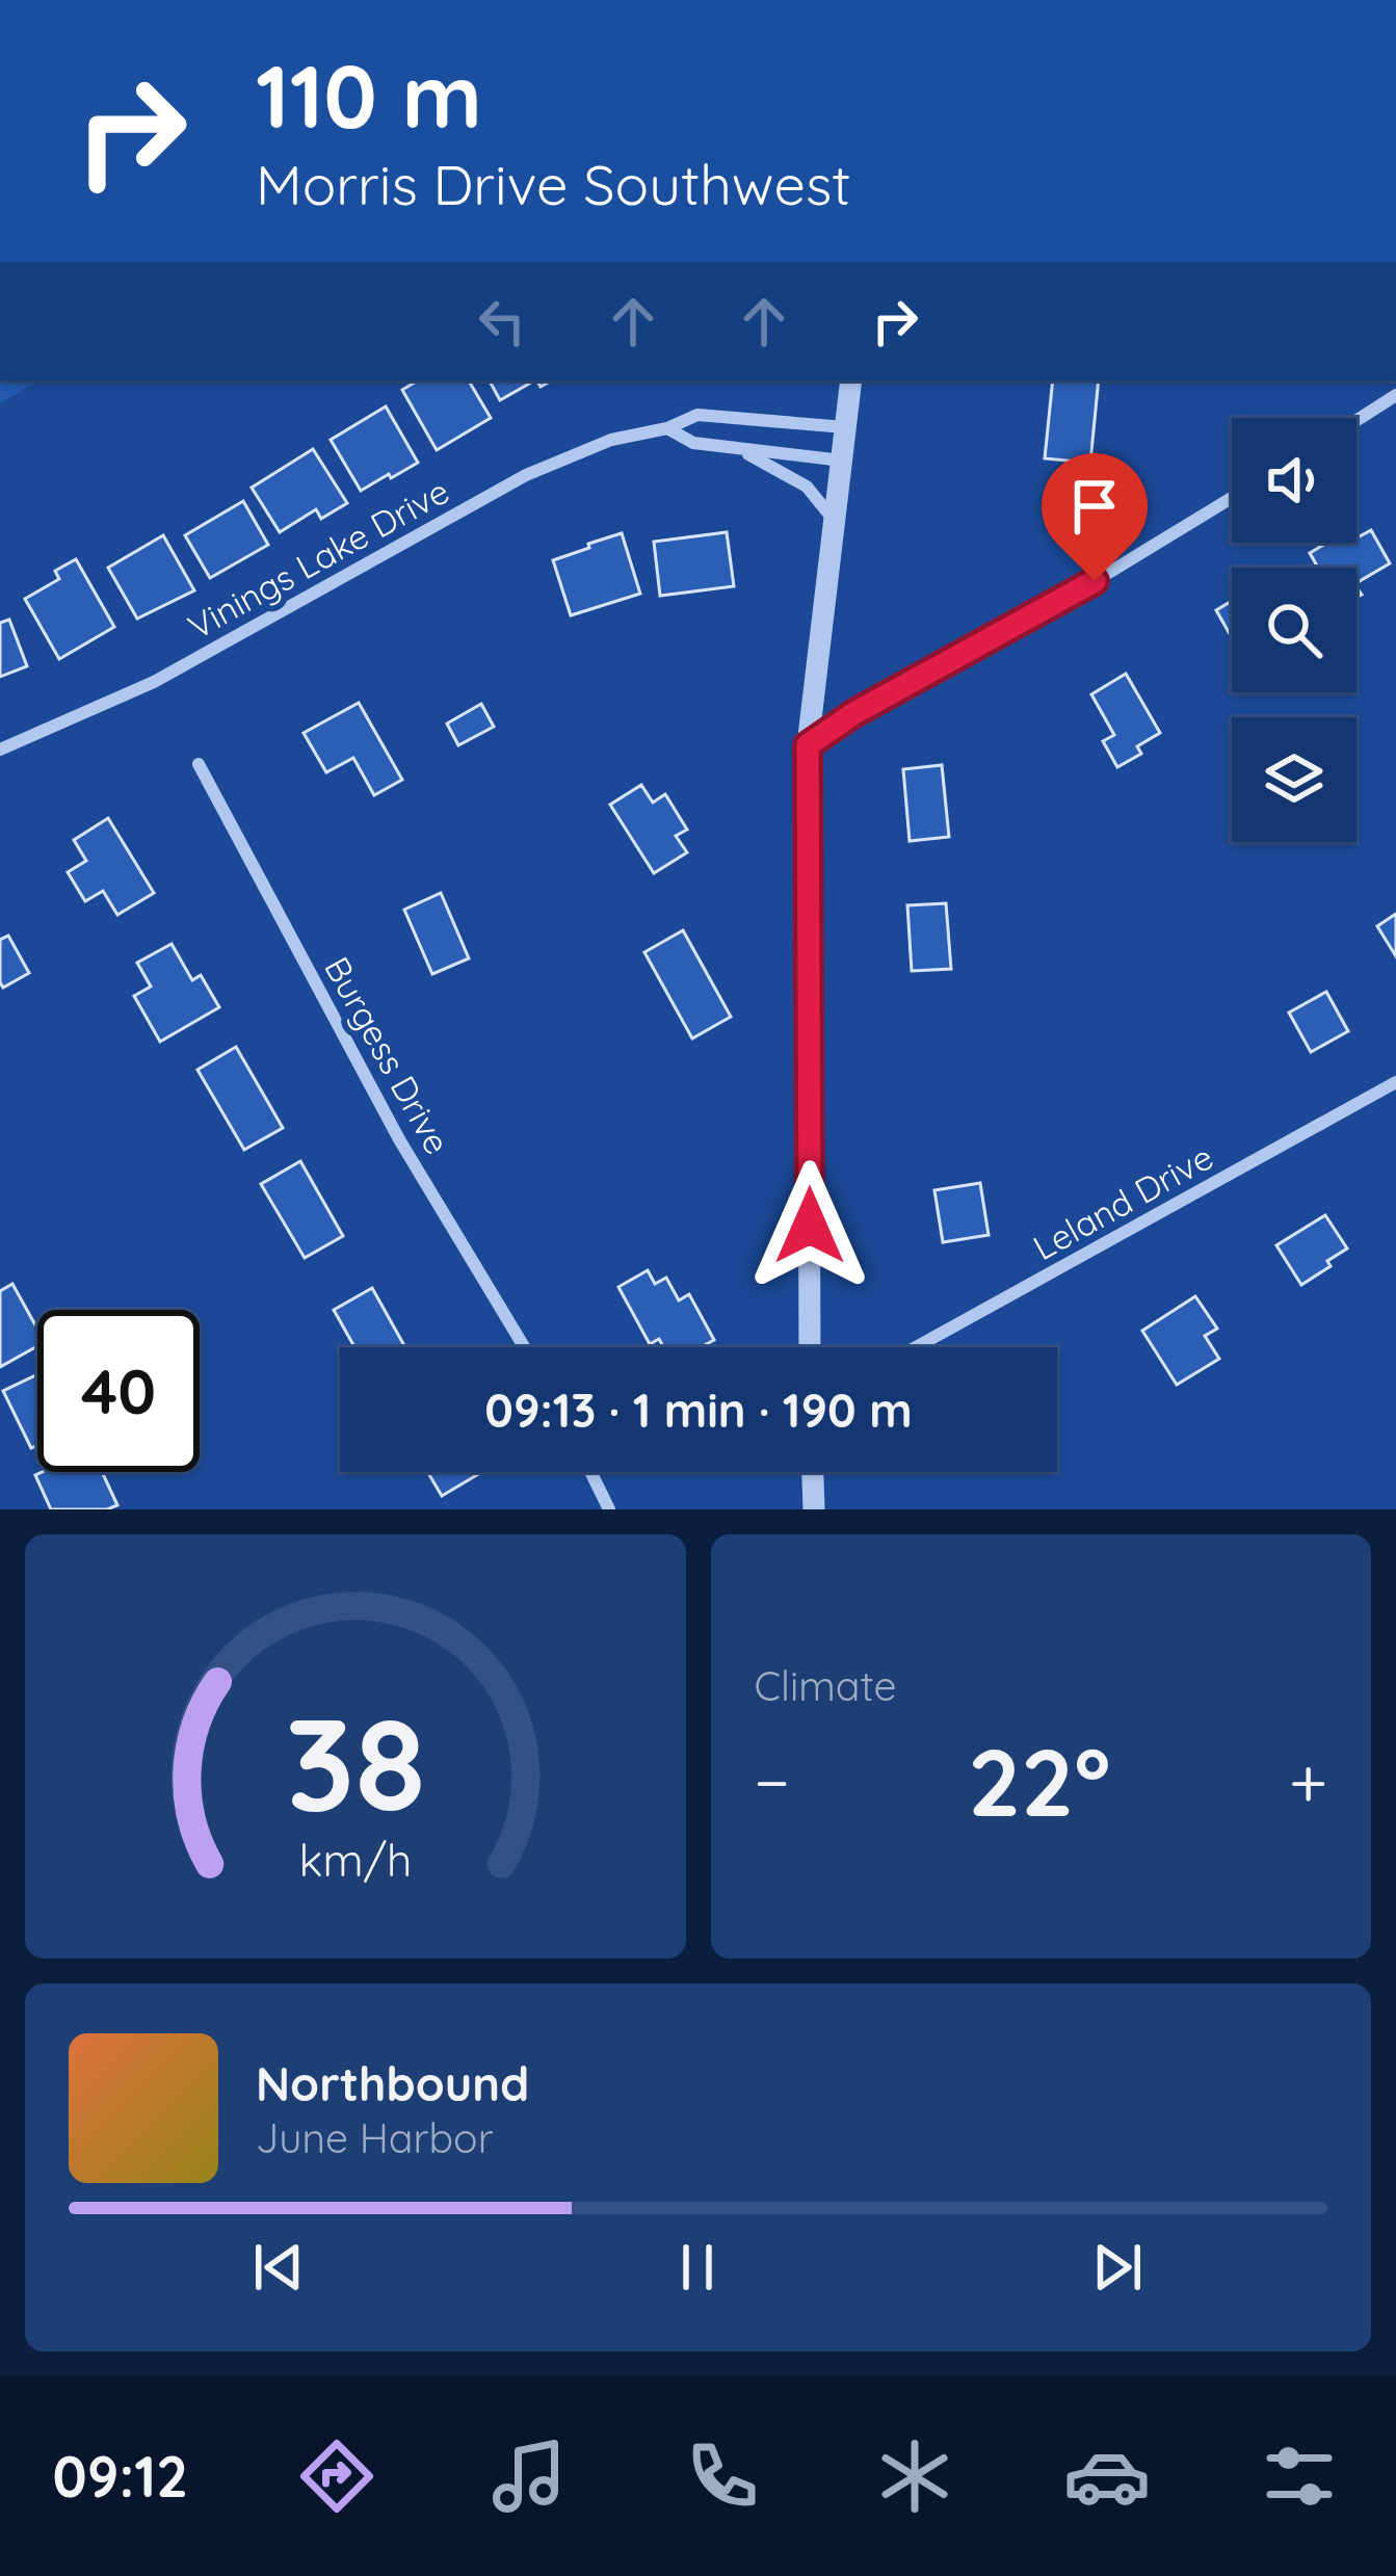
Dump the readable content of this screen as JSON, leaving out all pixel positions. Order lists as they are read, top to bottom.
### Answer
{
  "streets": {
    "street": ["Vinings Lake Drive", "Burgess Drive", "Leland Drive"]
  },
  "page": {
    "turn": ["110 m", "Morris Drive Southwest"],
    "limit": "40",
    "trip": "09:13 · 1 min · 190 m",
    "tile": "Climate",
    "heat": ["−", "22°", "+"],
    "song": ["Northbound", "June Harbor"],
    "tabs": "09:12",
    "gauge": ["38", "km/h"]
  }
}
